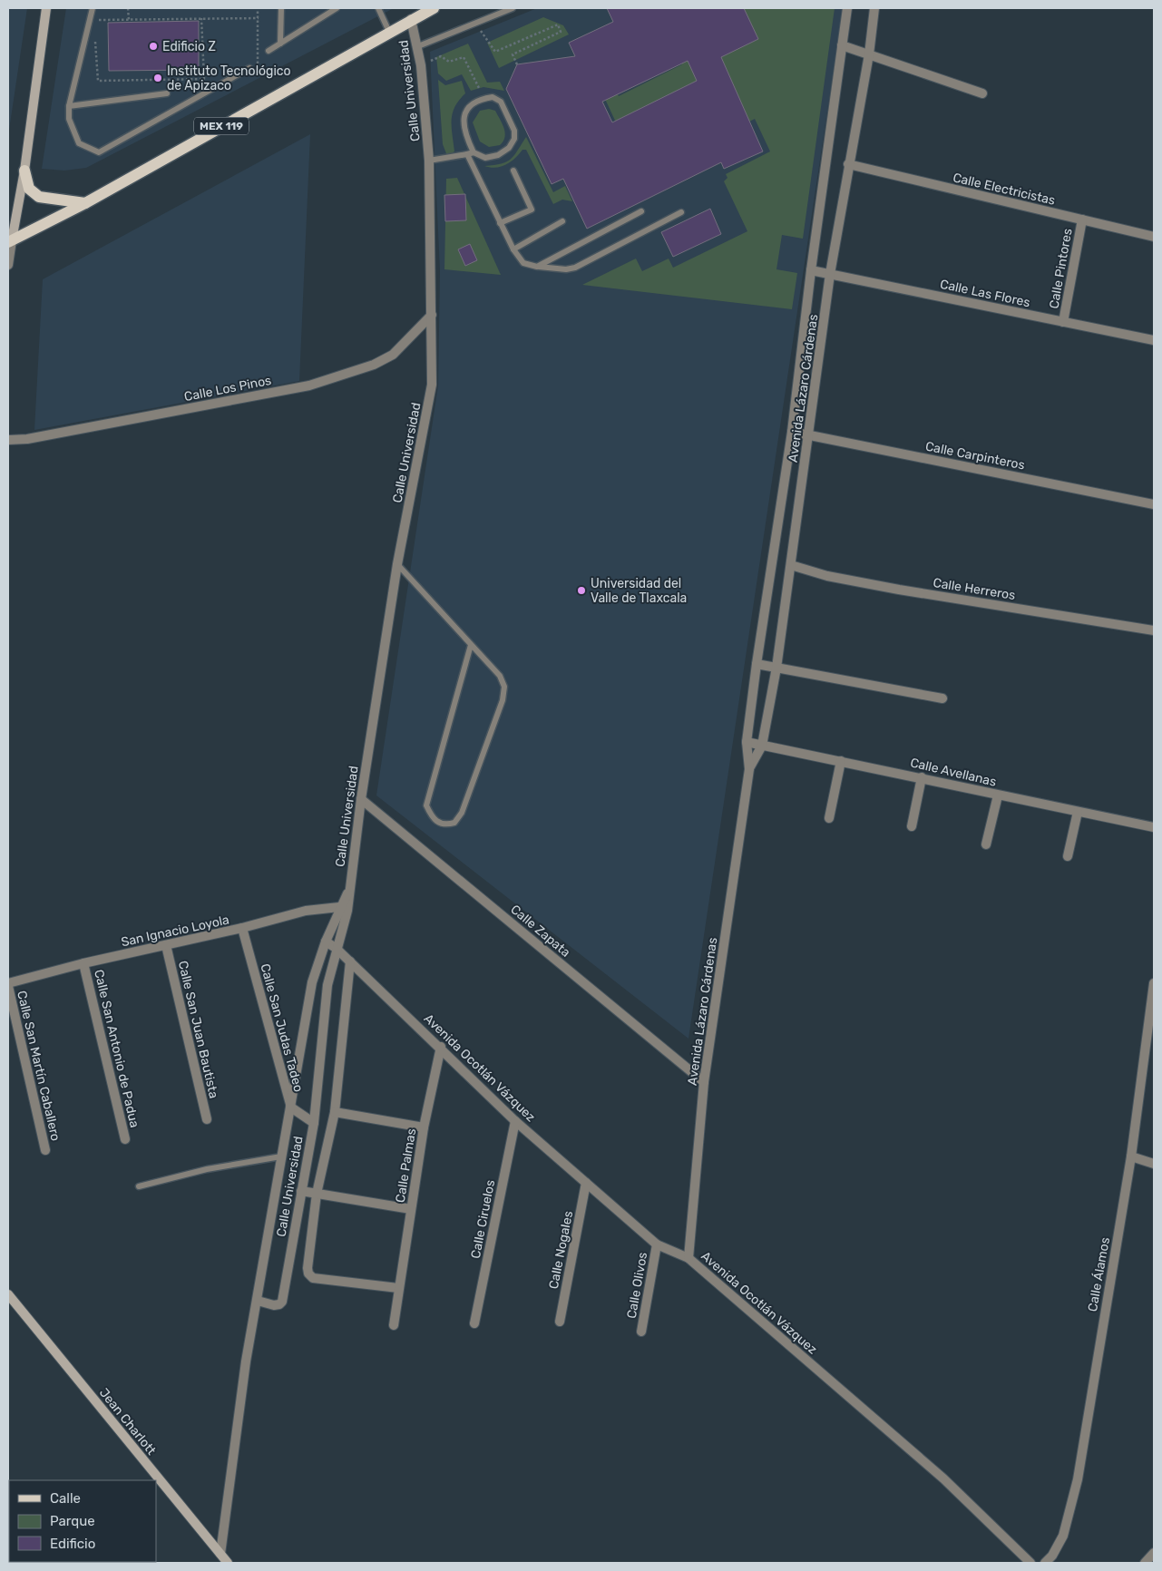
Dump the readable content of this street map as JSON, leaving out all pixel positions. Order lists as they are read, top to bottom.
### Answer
{
  "streets": {
    "main road": ["MEX 119"],
    "street": [
      "Calle Universidad",
      "Calle Electricistas",
      "Calle Pintores",
      "Calle Las Flores",
      "Calle Los Pinos",
      "Avenida Lázaro Cárdenas",
      "Calle Carpinteros",
      "Calle Herreros",
      "Calle Avellanas",
      "San Ignacio Loyola",
      "Calle Zapata",
      "Calle San Judas Tadeo",
      "Calle San Juan Bautista",
      "Calle San Antonio de Padua",
      "Calle San Martín Caballero",
      "Avenida Ocotlán Vázquez",
      "Calle Palmas",
      "Calle Ciruelos",
      "Calle Nogales",
      "Calle Álamos",
      "Calle Olivos",
      "Jean Charlott"
    ]
  },
  "crossings": [
    ["Calle Universidad", "MEX 119"],
    ["Calle Universidad", "Calle Los Pinos"],
    ["Calle Universidad", "San Ignacio Loyola"],
    ["Calle Universidad", "Calle Zapata"],
    ["Calle Universidad", "Calle San Judas Tadeo"],
    ["Calle Universidad", "Avenida Ocotlán Vázquez"],
    ["Calle Universidad", "Jean Charlott"],
    ["Calle Electricistas", "Calle Pintores"],
    ["Calle Electricistas", "Avenida Lázaro Cárdenas"],
    ["Calle Pintores", "Calle Las Flores"],
    ["Calle Las Flores", "Avenida Lázaro Cárdenas"],
    ["Avenida Lázaro Cárdenas", "Calle Carpinteros"],
    ["Avenida Lázaro Cárdenas", "Calle Herreros"],
    ["Avenida Lázaro Cárdenas", "Calle Avellanas"],
    ["Avenida Lázaro Cárdenas", "Calle Zapata"],
    ["Avenida Lázaro Cárdenas", "Avenida Ocotlán Vázquez"],
    ["San Ignacio Loyola", "Calle San Judas Tadeo"],
    ["San Ignacio Loyola", "Calle San Juan Bautista"],
    ["San Ignacio Loyola", "Calle San Antonio de Padua"],
    ["San Ignacio Loyola", "Calle San Martín Caballero"],
    ["Avenida Ocotlán Vázquez", "Calle Palmas"],
    ["Avenida Ocotlán Vázquez", "Calle Ciruelos"],
    ["Avenida Ocotlán Vázquez", "Calle Nogales"],
    ["Avenida Ocotlán Vázquez", "Calle Olivos"]
  ],
  "places": ["Edificio Z", "Instituto Tecnológico de Apizaco", "Universidad del Valle de Tlaxcala"],
  "legend": ["Calle", "Parque", "Edificio"]
}
